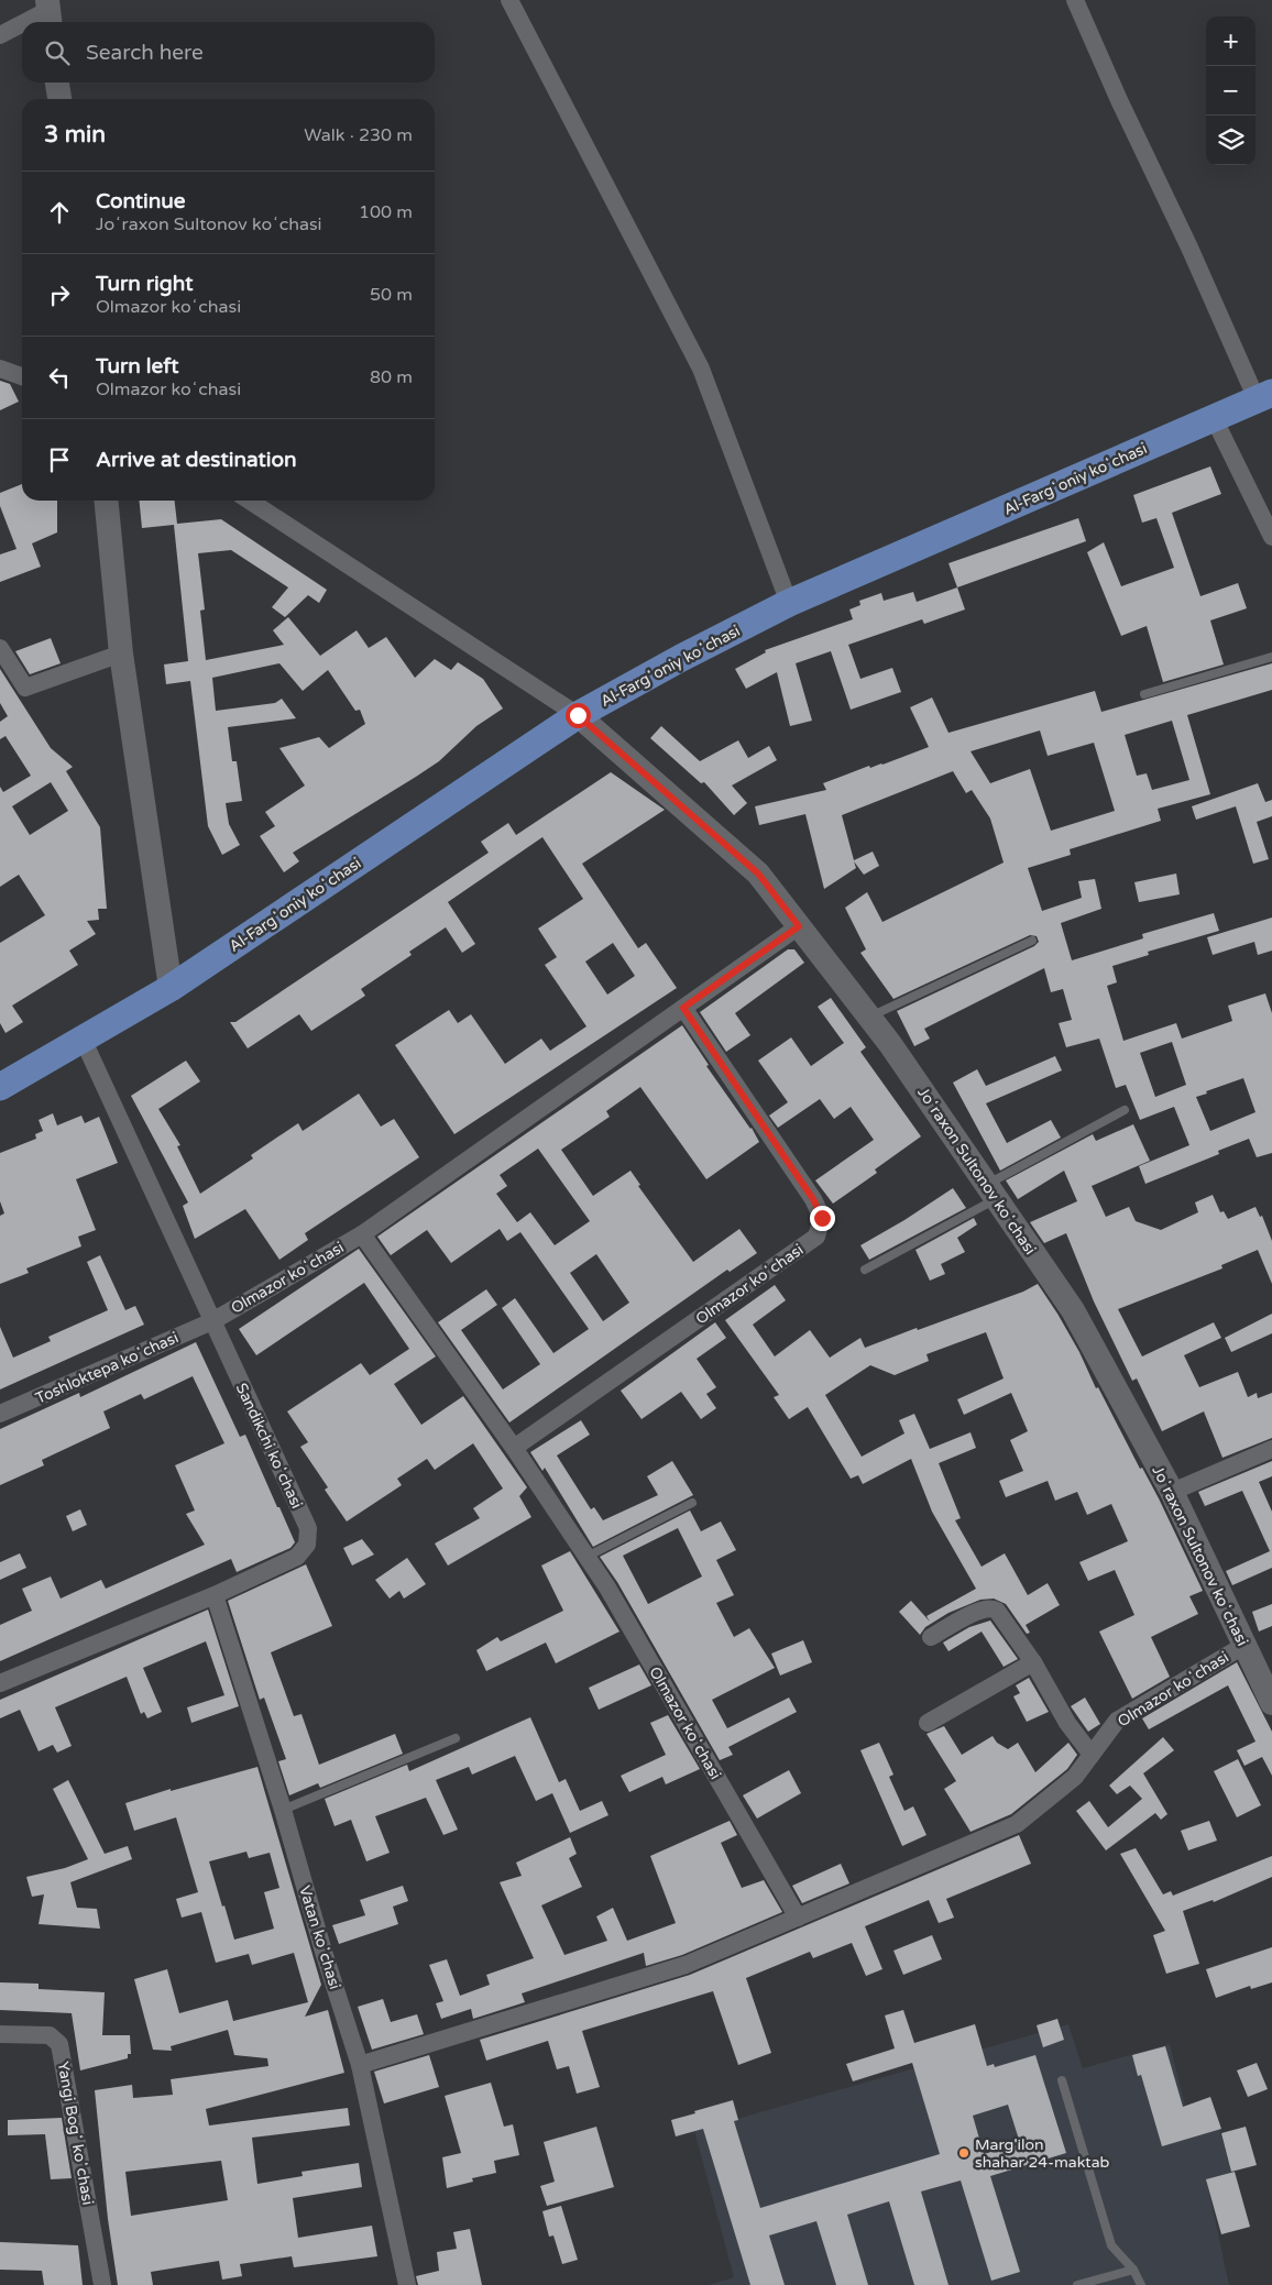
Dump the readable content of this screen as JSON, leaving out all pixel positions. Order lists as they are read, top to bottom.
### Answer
{
  "streets": {
    "main road": ["Al-Fargʻoniy koʻchasi"],
    "street": [
      "Joʻraxon Sultonov koʻchasi",
      "Olmazor koʻchasi",
      "Toshloktepa koʻchasi",
      "Sandikchi koʻchasi",
      "Vatan koʻchasi",
      "Yangi Bogʻ koʻchasi"
    ]
  },
  "crossings": [
    ["Al-Fargʻoniy koʻchasi", "Joʻraxon Sultonov koʻchasi"],
    ["Al-Fargʻoniy koʻchasi", "Sandikchi koʻchasi"],
    ["Joʻraxon Sultonov koʻchasi", "Olmazor koʻchasi"],
    ["Olmazor koʻchasi", "Toshloktepa koʻchasi"],
    ["Olmazor koʻchasi", "Sandikchi koʻchasi"],
    ["Olmazor koʻchasi", "Vatan koʻchasi"],
    ["Toshloktepa koʻchasi", "Sandikchi koʻchasi"],
    ["Sandikchi koʻchasi", "Vatan koʻchasi"]
  ],
  "places": ["Marg'ilon shahar 24-maktab"],
  "page": {
    "map_buttons": ["+", "−"],
    "search": "Search here",
    "heading": ["3 min", "Walk · 230 m"],
    "list": [
      ["Continue", "Joʻraxon Sultonov koʻchasi", "100 m"],
      ["Turn right", "Olmazor koʻchasi", "50 m"],
      ["Turn left", "Olmazor koʻchasi", "80 m"],
      "Arrive at destination"
    ]
  }
}
